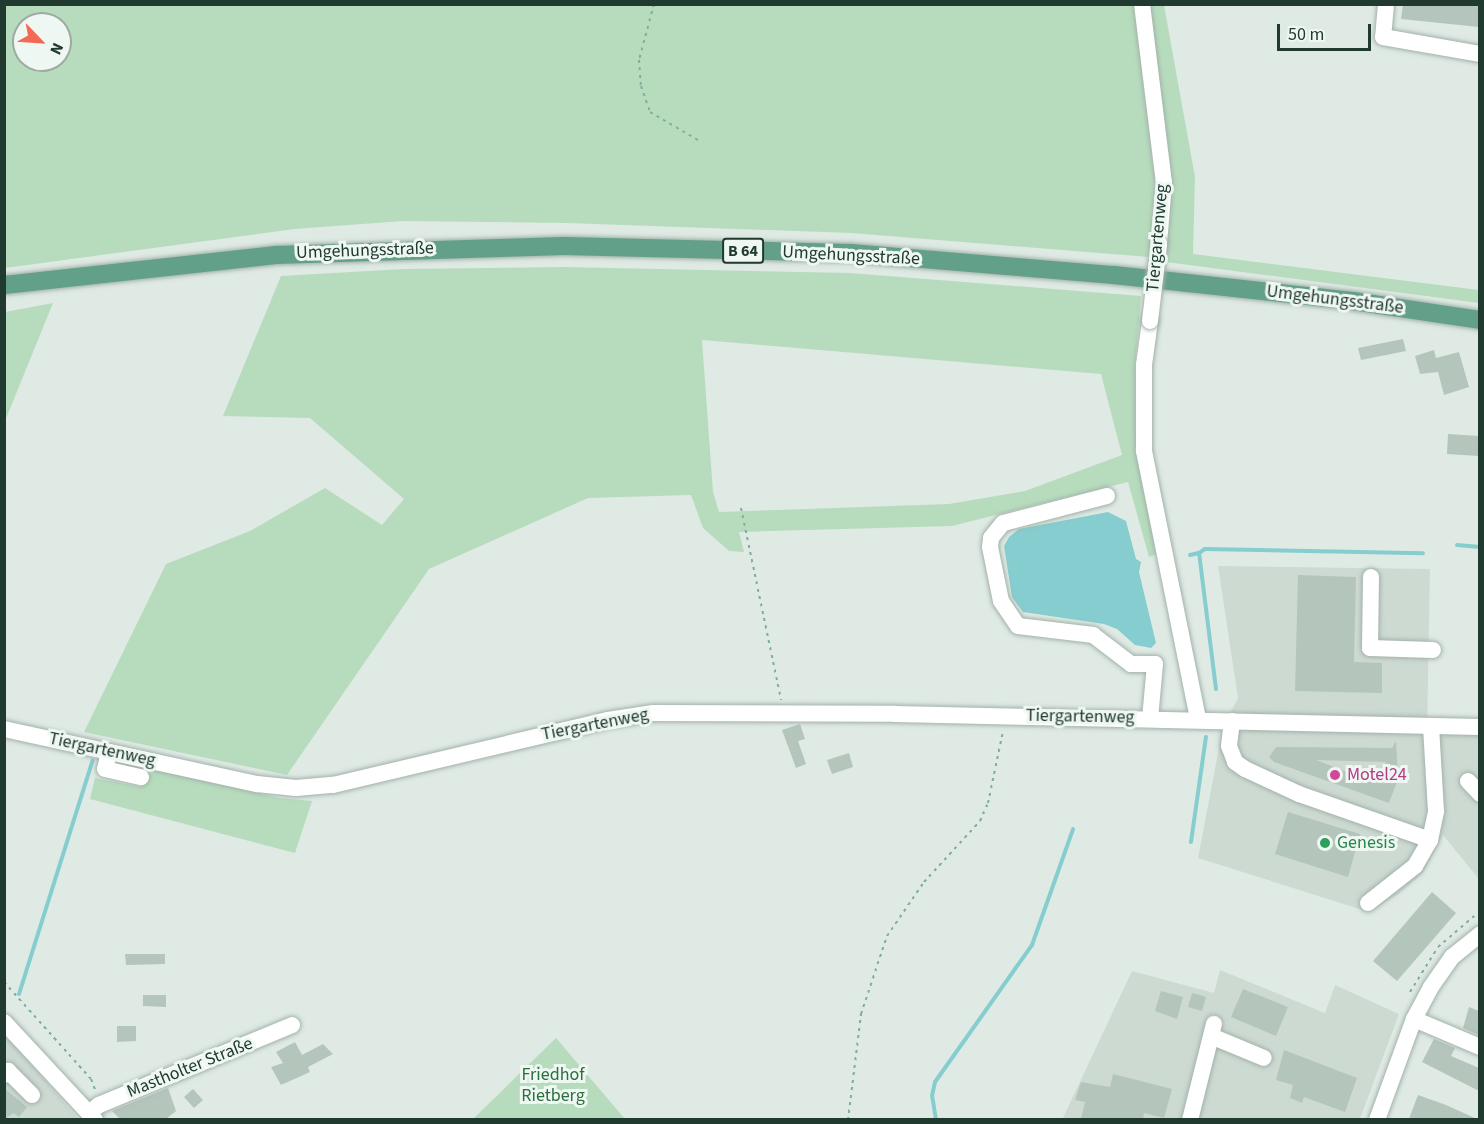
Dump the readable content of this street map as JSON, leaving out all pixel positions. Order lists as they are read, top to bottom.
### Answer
{
  "streets": {
    "main road": ["Umgehungsstraße", "B 64"],
    "street": ["Tiergartenweg", "Mastholter Straße"]
  },
  "parks": ["Friedhof Rietberg"],
  "places": ["Motel24", "Genesis"],
  "scale_bar": "50 m",
  "north": "bottom right"
}
